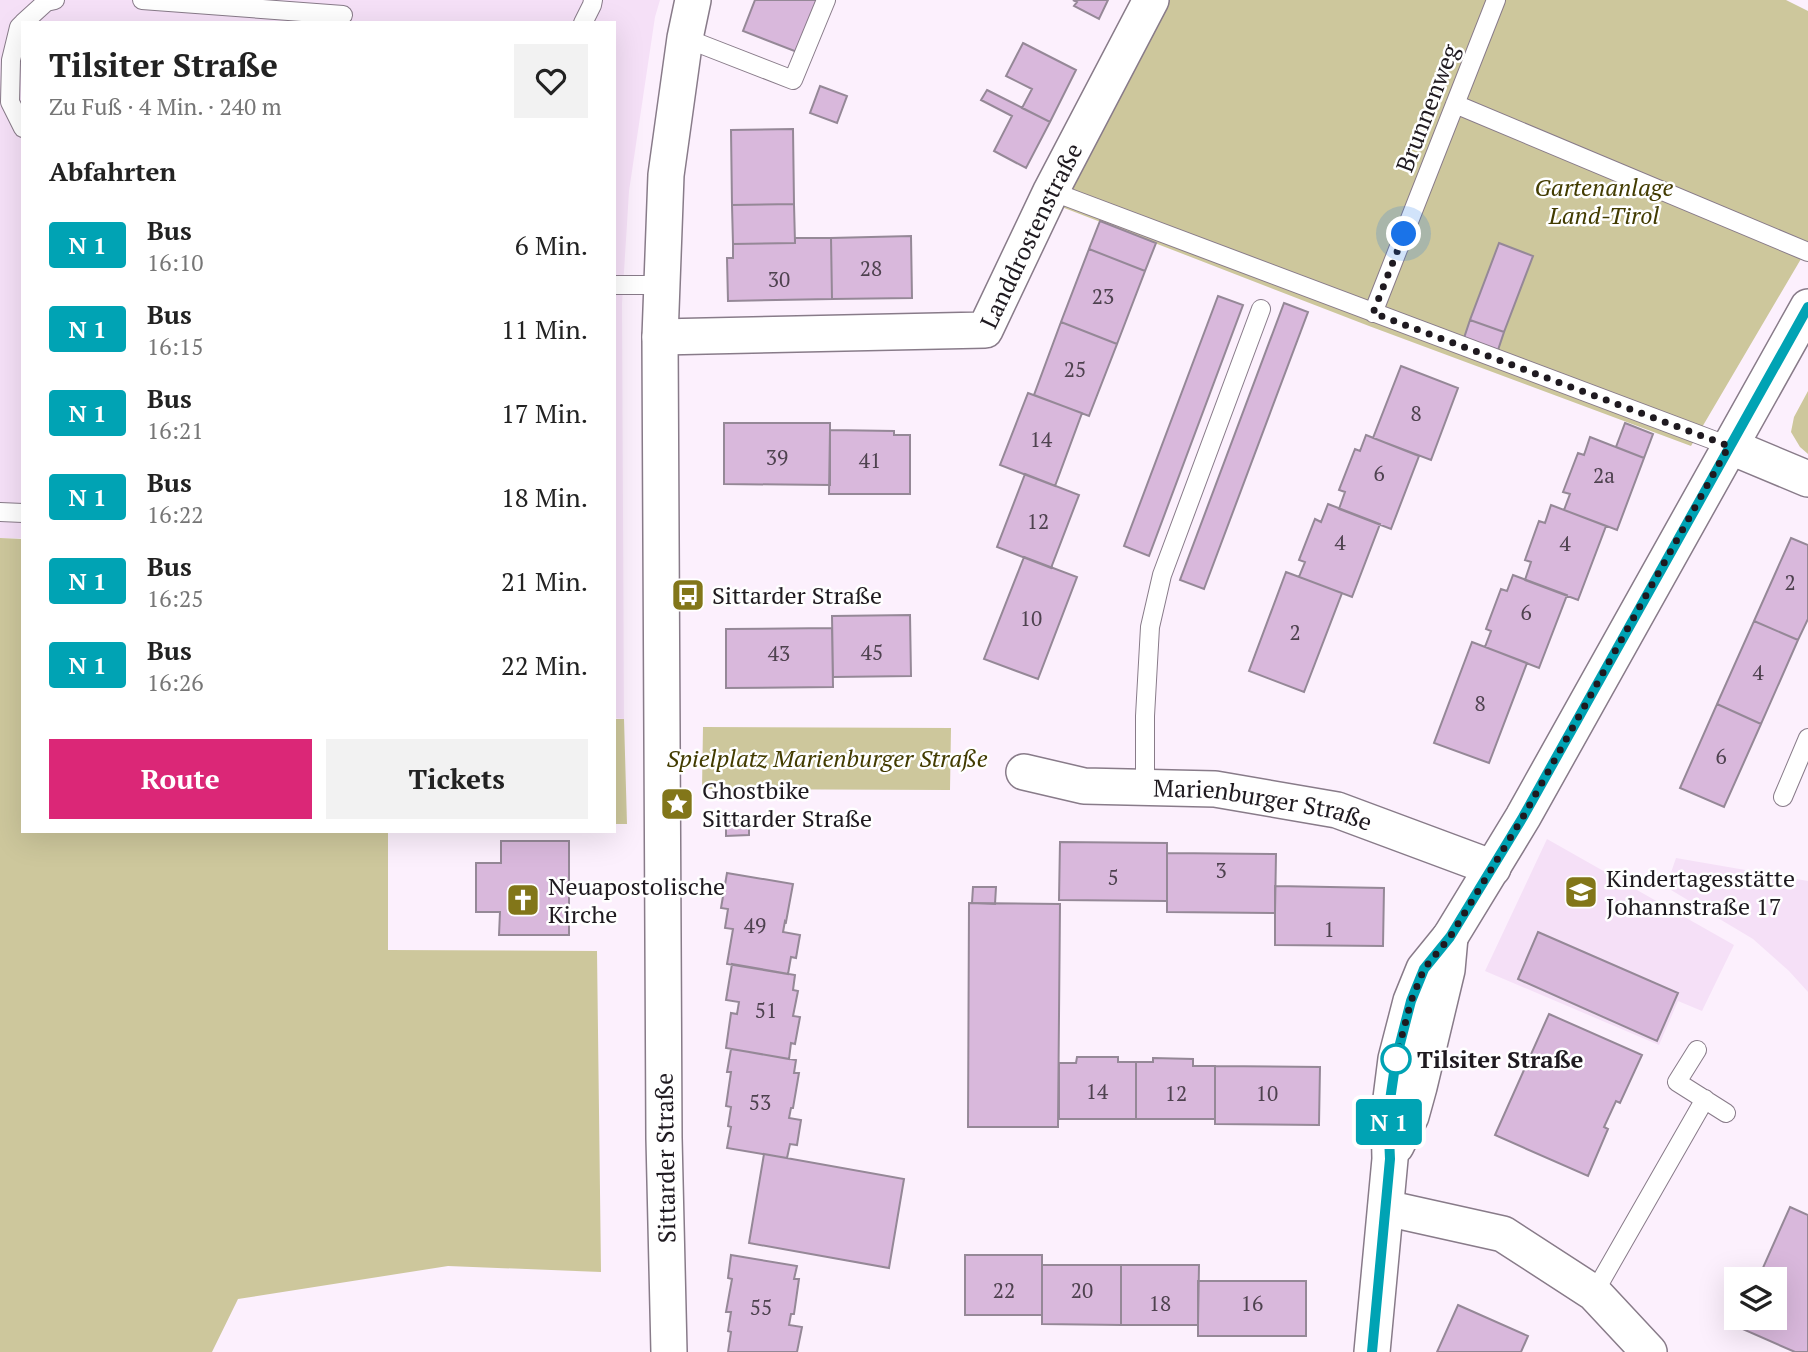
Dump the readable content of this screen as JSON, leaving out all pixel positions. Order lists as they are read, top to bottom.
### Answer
{
  "streets": {
    "street": ["Landdrostenstraße", "Marienburger Straße", "Sittarder Straße"],
    "lane": ["Brunnenweg"]
  },
  "crossings": [
    ["Landdrostenstraße", "Sittarder Straße"]
  ],
  "parks": ["Gartenanlage Land-Tirol", "Spielplatz Marienburger Straße"],
  "places": {
    "bus stop": ["Sittarder Straße"],
    "place": ["Ghostbike Sittarder Straße"],
    "school or university": ["Kindertagesstätte Johannstraße 17"],
    "church": ["Neuapostolische Kirche"],
    "other": ["Tilsiter Straße"]
  },
  "house_numbers": [
    "28",
    "30",
    "23",
    "25",
    "8",
    "14",
    "39",
    "41",
    "6",
    "2a",
    "12",
    "4",
    "4",
    "2",
    "6",
    "10",
    "2",
    "45",
    "43",
    "4",
    "8",
    "6",
    "3",
    "5",
    "49",
    "1",
    "51",
    "14",
    "12",
    "10",
    "53",
    "22",
    "20",
    "18",
    "16",
    "55"
  ],
  "page": {
    "on_map": "N 1",
    "heading": [
      ["Tilsiter Straße", "Zu Fuß · 4 Min. · 240 m"],
      "Abfahrten"
    ],
    "list": [
      {
        "mark": "N 1",
        "name": "Bus",
        "note": "16:10",
        "value": "6 Min."
      },
      {
        "mark": "N 1",
        "name": "Bus",
        "note": "16:15",
        "value": "11 Min."
      },
      {
        "mark": "N 1",
        "name": "Bus",
        "note": "16:21",
        "value": "17 Min."
      },
      {
        "mark": "N 1",
        "name": "Bus",
        "note": "16:22",
        "value": "18 Min."
      },
      {
        "mark": "N 1",
        "name": "Bus",
        "note": "16:25",
        "value": "21 Min."
      },
      {
        "mark": "N 1",
        "name": "Bus",
        "note": "16:26",
        "value": "22 Min."
      }
    ],
    "buttons": ["Route", "Tickets"]
  }
}
